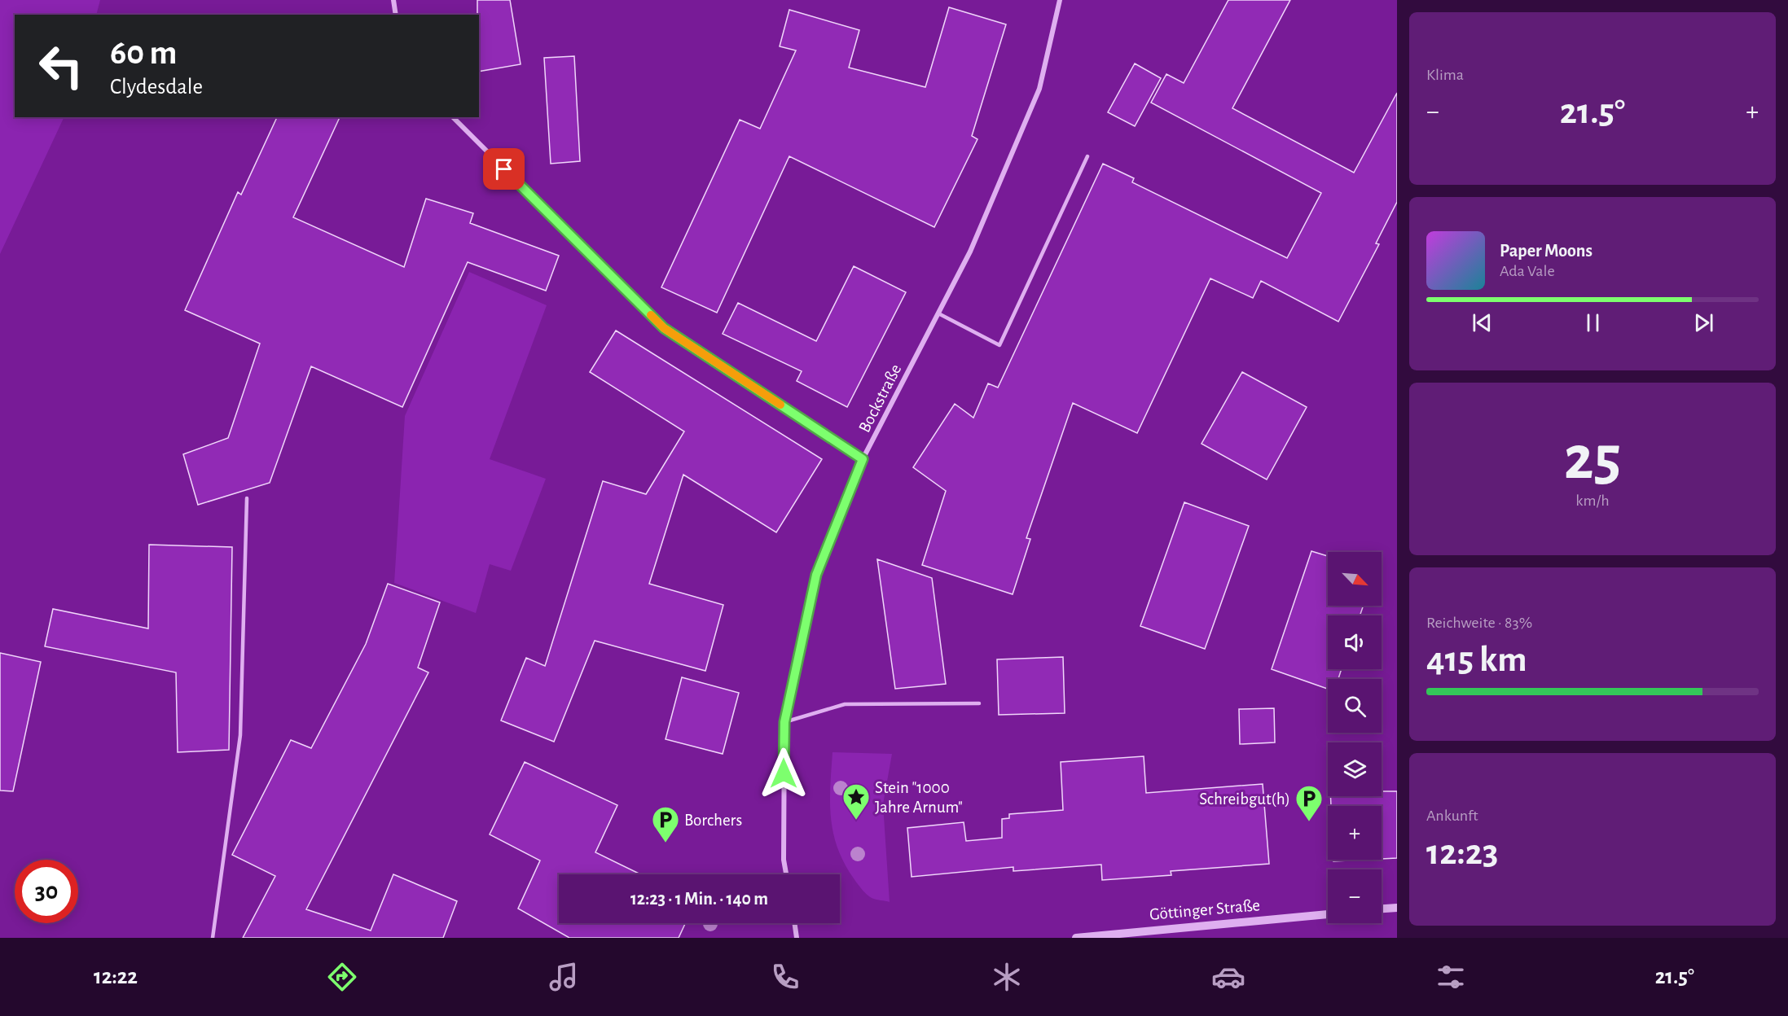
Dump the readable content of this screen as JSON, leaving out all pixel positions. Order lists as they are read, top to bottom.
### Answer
{
  "streets": {
    "street": ["Bockstraße", "Göttinger Straße"]
  },
  "places": {
    "place": ["Stein \"1000 Jahre Arnum\""],
    "parking": ["Schreibgut(h)", "Borchers"]
  },
  "north": "bottom right",
  "page": {
    "tile": [
      "Klima",
      ["25", "km/h"],
      ["Reichweite · 83%", "415 km"],
      ["Ankunft", "12:23"]
    ],
    "turn": ["60 m", "Clydesdale"],
    "heat": ["−", "21.5°", "+"],
    "song": ["Paper Moons", "Ada Vale"],
    "map_buttons": ["+", "−"],
    "limit": "30",
    "trip": "12:23 · 1 Min. · 140 m",
    "tabs": ["12:22", "21.5°"]
  }
}
